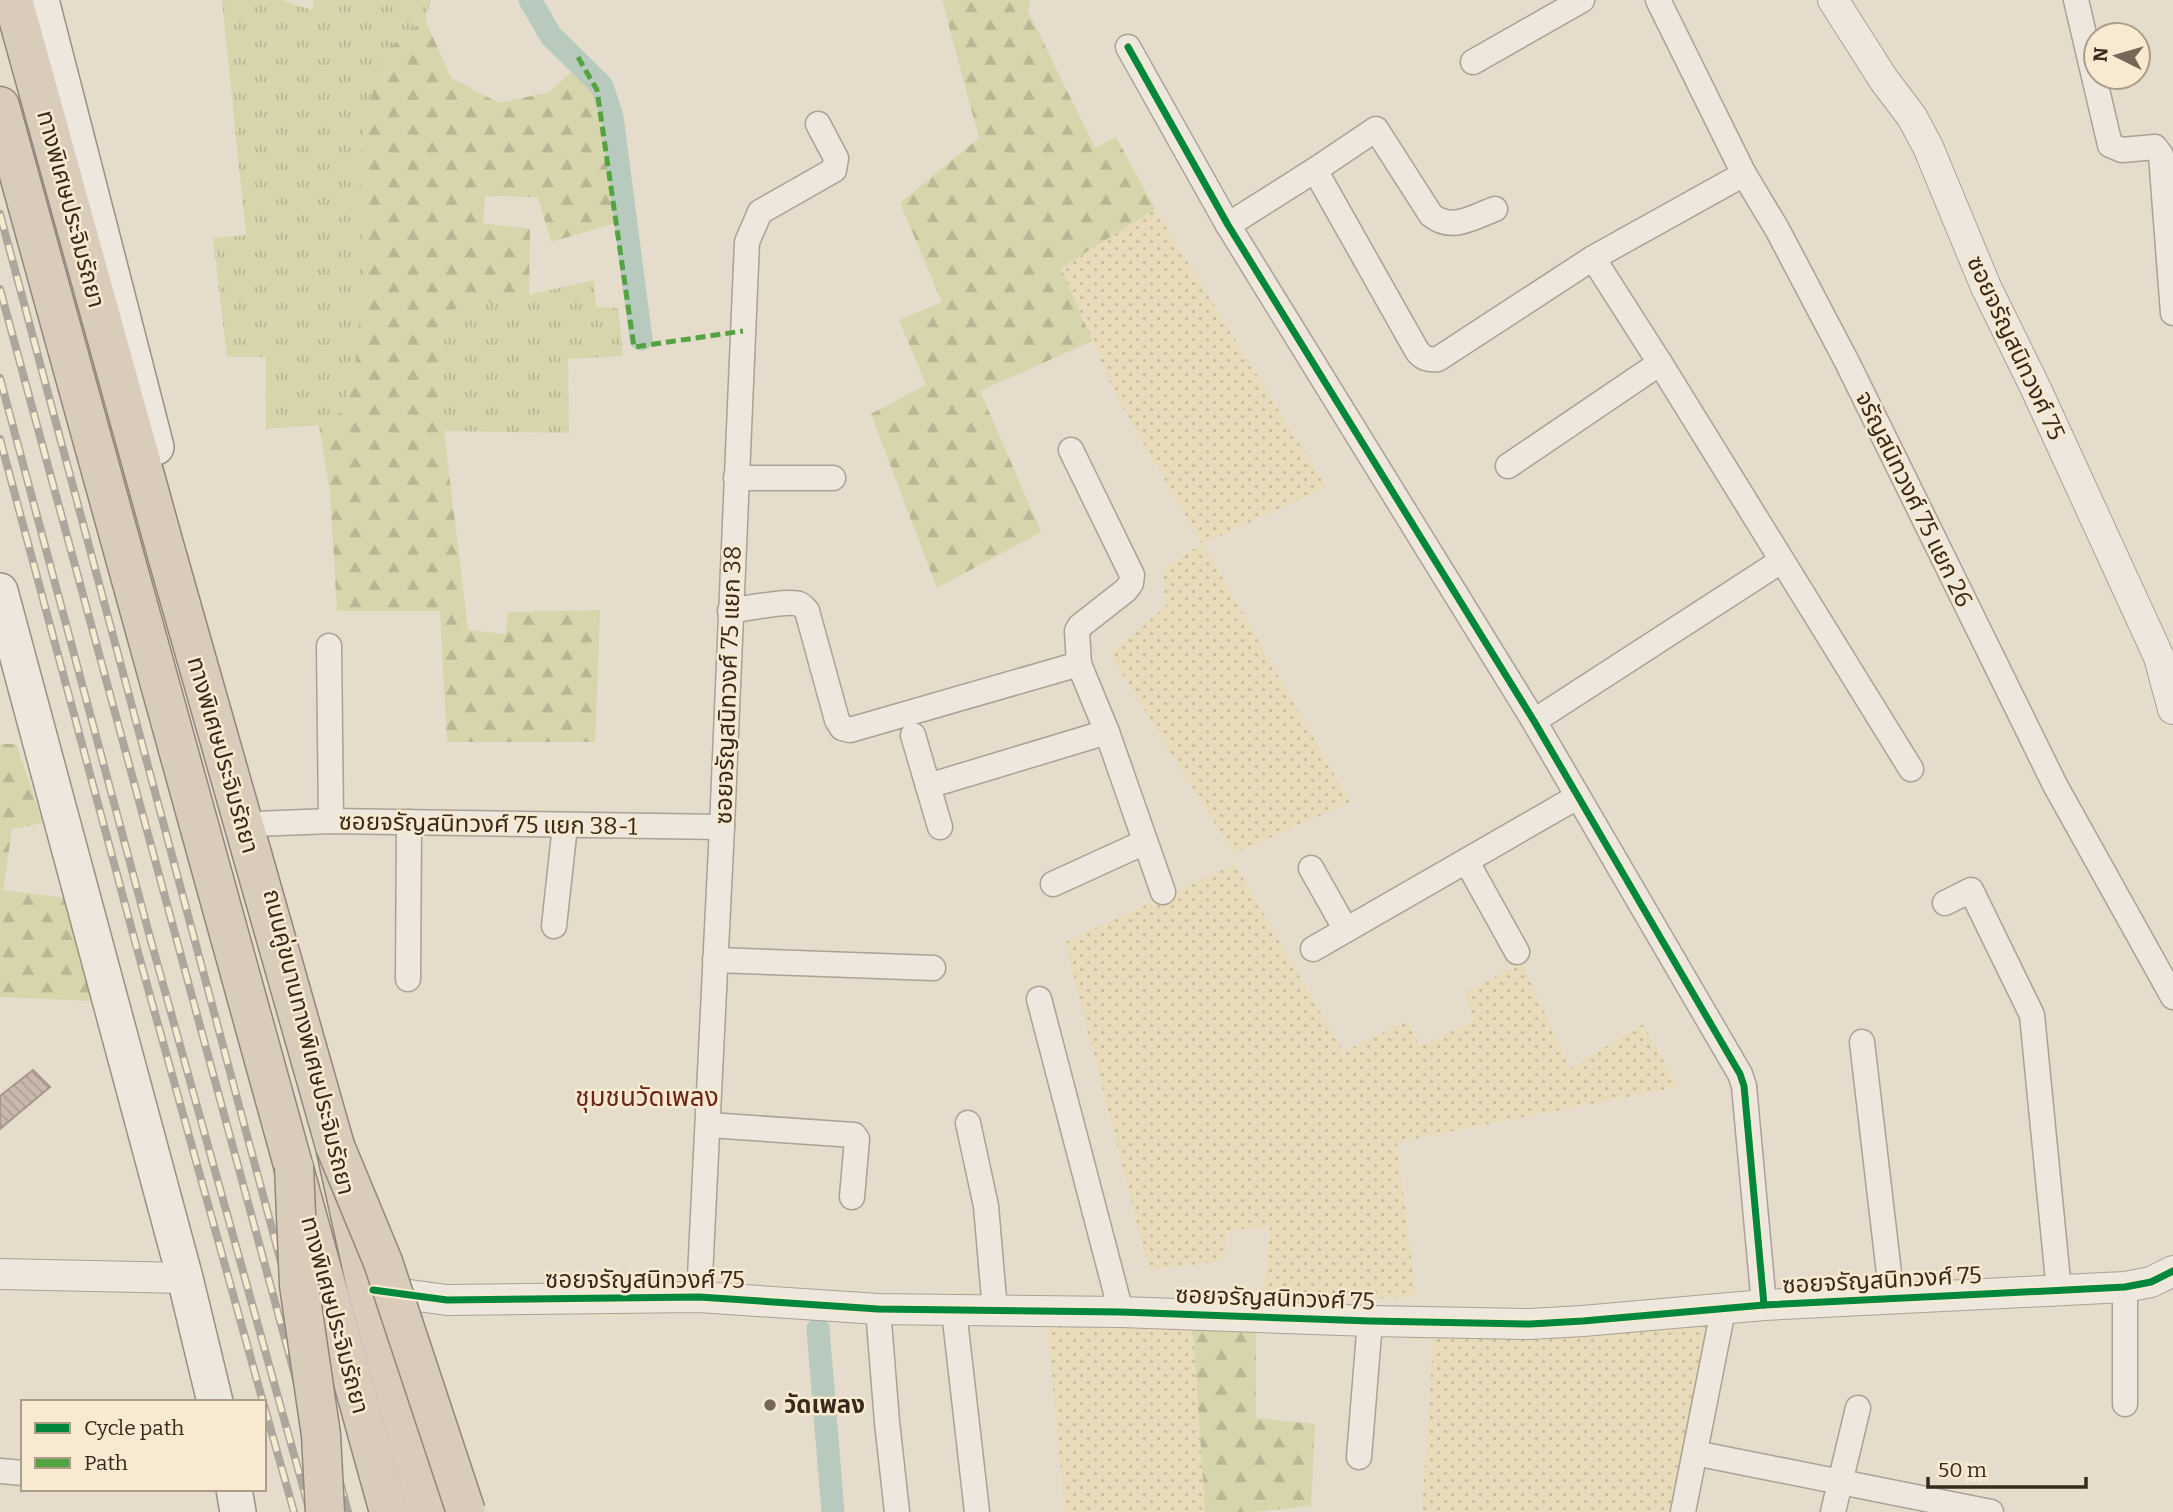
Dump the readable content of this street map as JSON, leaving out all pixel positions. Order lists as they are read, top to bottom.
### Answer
{
  "streets": {
    "highway": ["ทางพิเศษประจิมรัถยา"],
    "main road": ["ถนนคู่ขนานทางพิเศษประจิมรัถยา"],
    "street": [
      "ซอยจรัญสนิทวงศ์ 75",
      "จรัญสนิทวงศ์ 75 แยก 26",
      "ซอยจรัญสนิทวงศ์ 75 แยก 38",
      "ซอยจรัญสนิทวงศ์ 75 แยก 38-1"
    ]
  },
  "crossings": [
    ["ซอยจรัญสนิทวงศ์ 75", "ซอยจรัญสนิทวงศ์ 75 แยก 38"],
    ["ซอยจรัญสนิทวงศ์ 75", "ถนนคู่ขนานทางพิเศษประจิมรัถยา"],
    ["ซอยจรัญสนิทวงศ์ 75 แยก 38", "ซอยจรัญสนิทวงศ์ 75 แยก 38-1"],
    ["ซอยจรัญสนิทวงศ์ 75 แยก 38-1", "ถนนคู่ขนานทางพิเศษประจิมรัถยา"]
  ],
  "districts": ["ชุมชนวัดเพลง"],
  "places": ["วัดเพลง"],
  "legend": ["Cycle path", "Path"],
  "scale_bar": "50 m",
  "north": "left"
}
